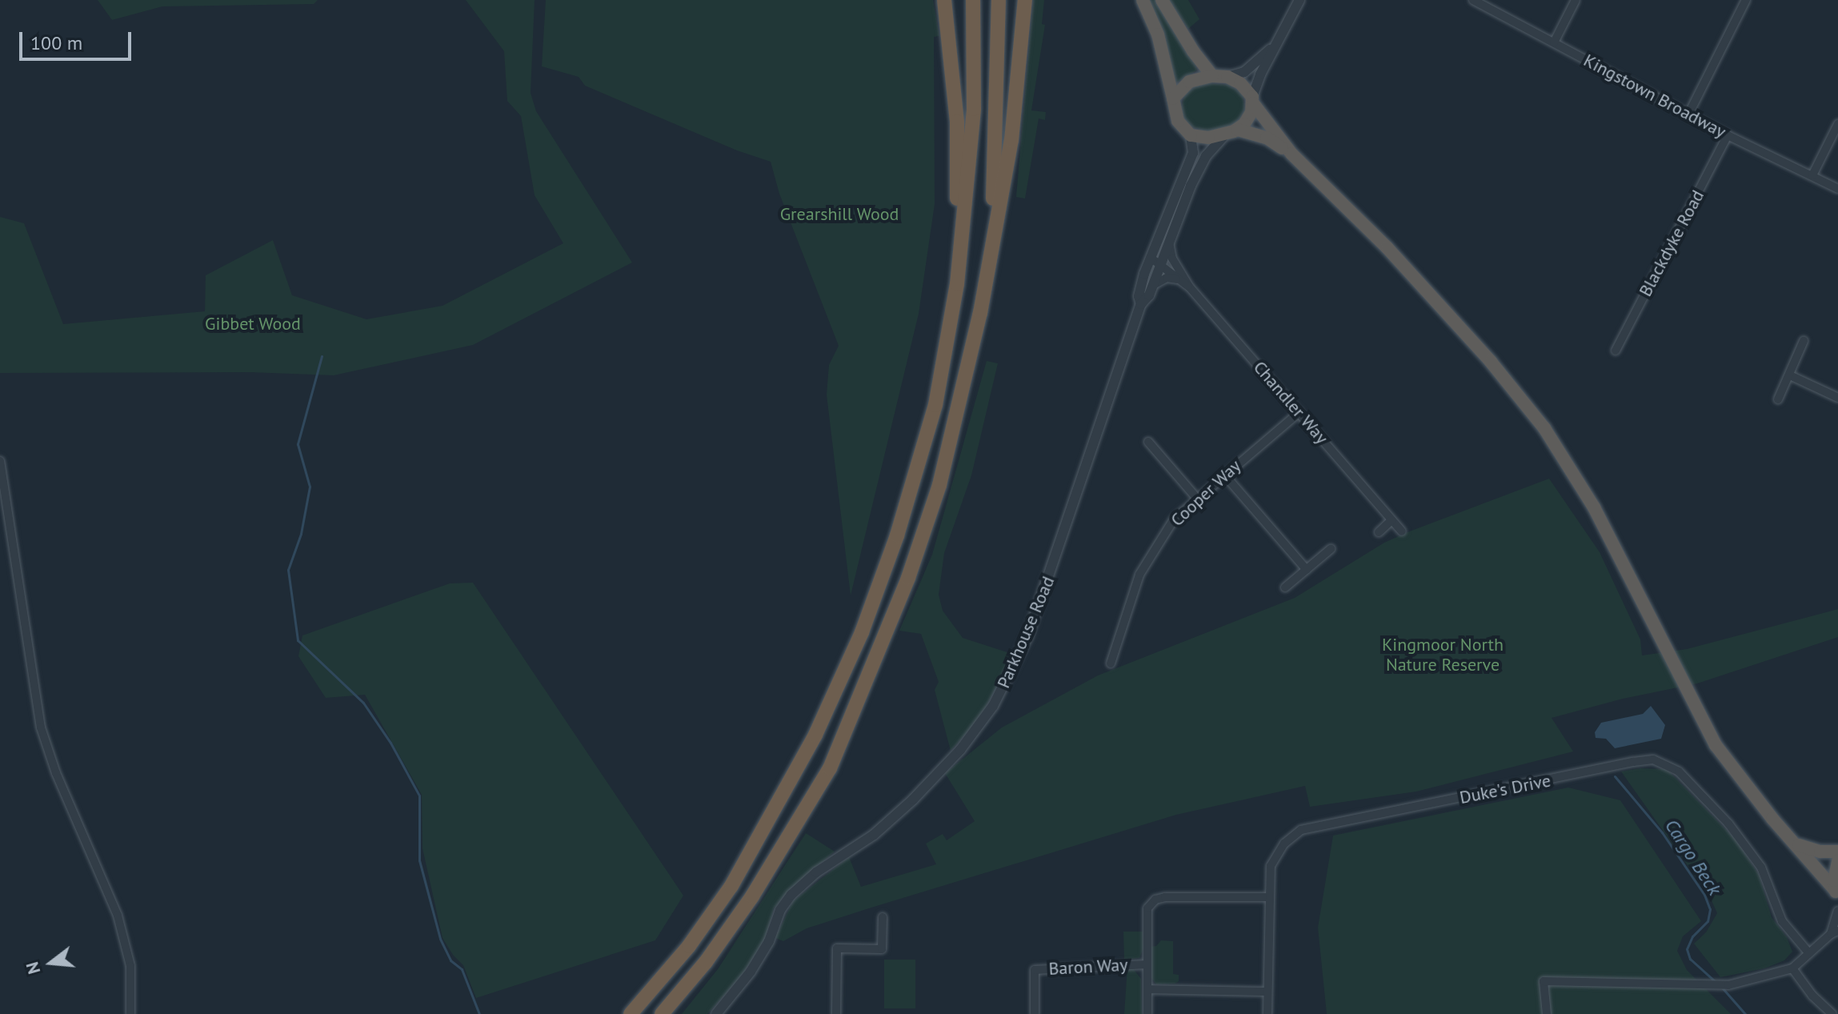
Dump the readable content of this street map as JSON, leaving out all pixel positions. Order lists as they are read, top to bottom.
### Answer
{
  "streets": {
    "street": [
      "Kingstown Broadway",
      "Blackdyke Road",
      "Chandler Way",
      "Cooper Way",
      "Parkhouse Road",
      "Duke's Drive",
      "Baron Way"
    ]
  },
  "crossings": [
    ["Kingstown Broadway", "Blackdyke Road"],
    ["Chandler Way", "Cooper Way"],
    ["Chandler Way", "Parkhouse Road"]
  ],
  "water": ["Cargo Beck"],
  "parks": ["Grearshill Wood", "Gibbet Wood", "Kingmoor North Nature Reserve"],
  "scale_bar": "100 m",
  "north": "left"
}
